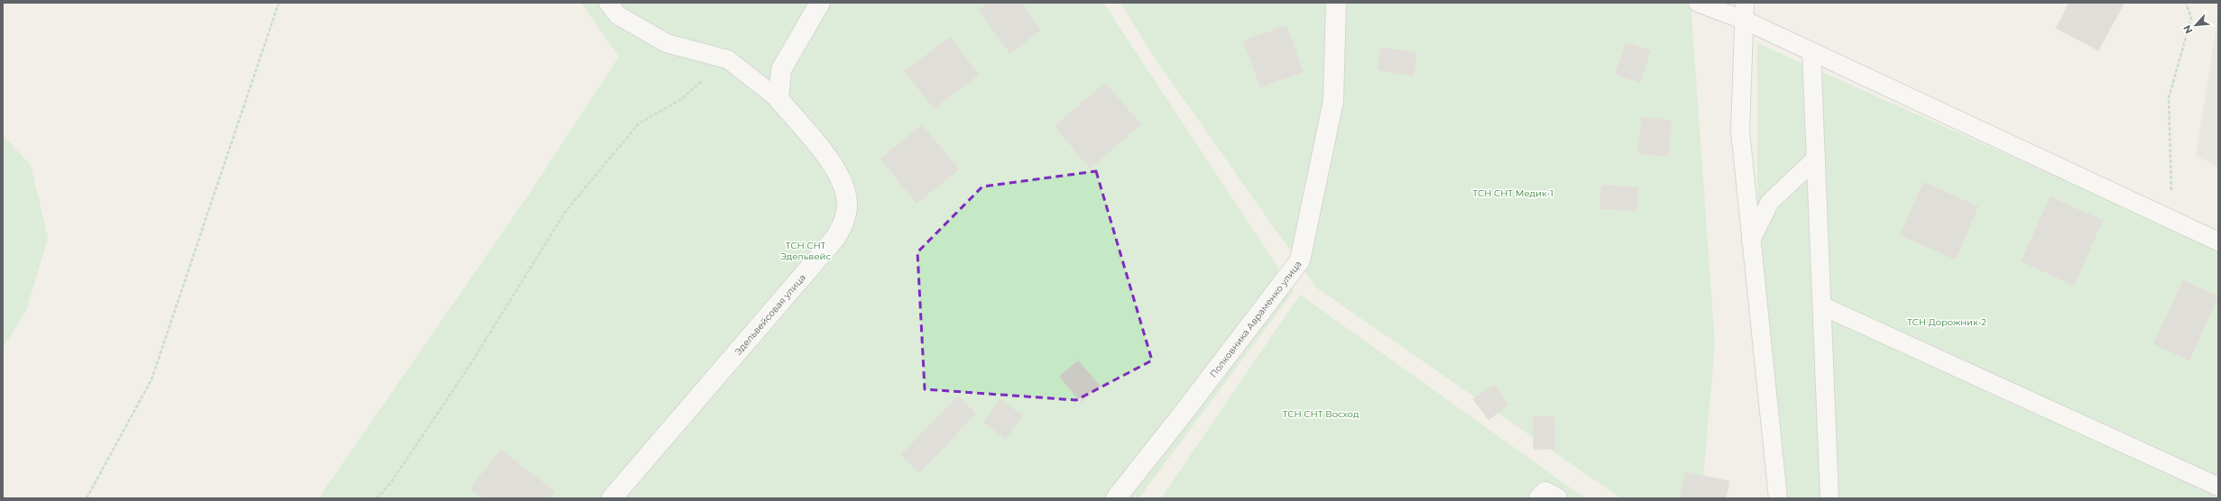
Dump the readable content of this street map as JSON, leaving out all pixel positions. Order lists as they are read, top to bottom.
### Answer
{
  "streets": {
    "street": ["Эдельвейсовая улица", "Полковника Авраменко улица"]
  },
  "parks": [
    "ТСН СНТ Медик-1",
    "ТСН СНТ Эдельвейс",
    "ТСН Дорожник-2",
    "ТСН СНТ Восход"
  ],
  "north": "bottom left"
}
